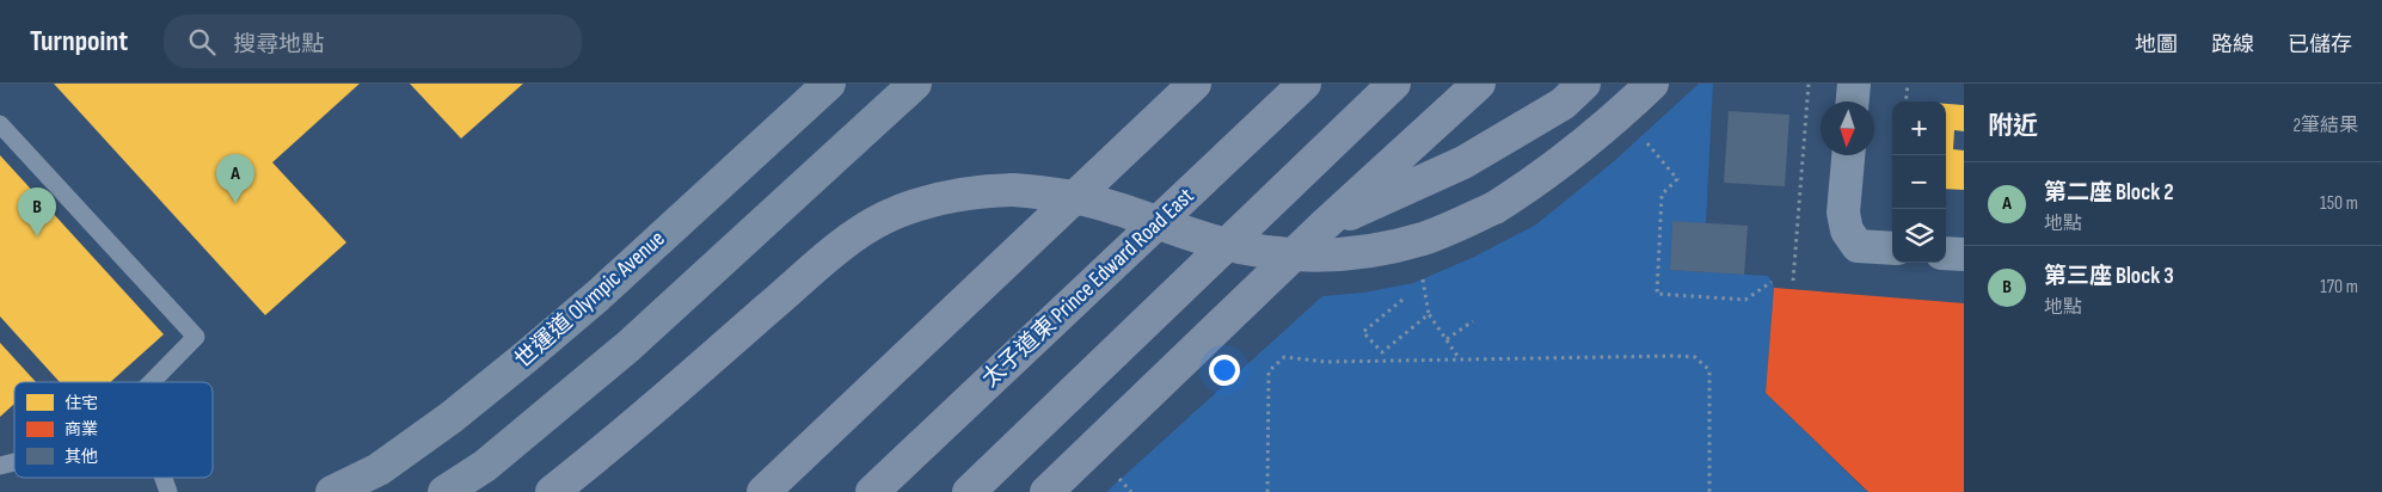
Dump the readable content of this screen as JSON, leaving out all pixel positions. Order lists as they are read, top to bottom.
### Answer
{
  "streets": {
    "main road": ["太子道東 Prince Edward Road East", "世運道 Olympic Avenue"]
  },
  "legend": ["住宅", "商業", "其他"],
  "north": "bottom",
  "page": {
    "header": "Turnpoint",
    "search": "搜尋地點",
    "nav": ["地圖", "路線", "已儲存"],
    "heading": ["附近", "2筆結果"],
    "map_buttons": ["+", "−"],
    "pins": ["A", "B"],
    "list": [
      {
        "mark": "A",
        "name": "第二座 Block 2",
        "note": "地點",
        "value": "150 m"
      },
      {
        "mark": "B",
        "name": "第三座 Block 3",
        "note": "地點",
        "value": "170 m"
      }
    ]
  }
}
